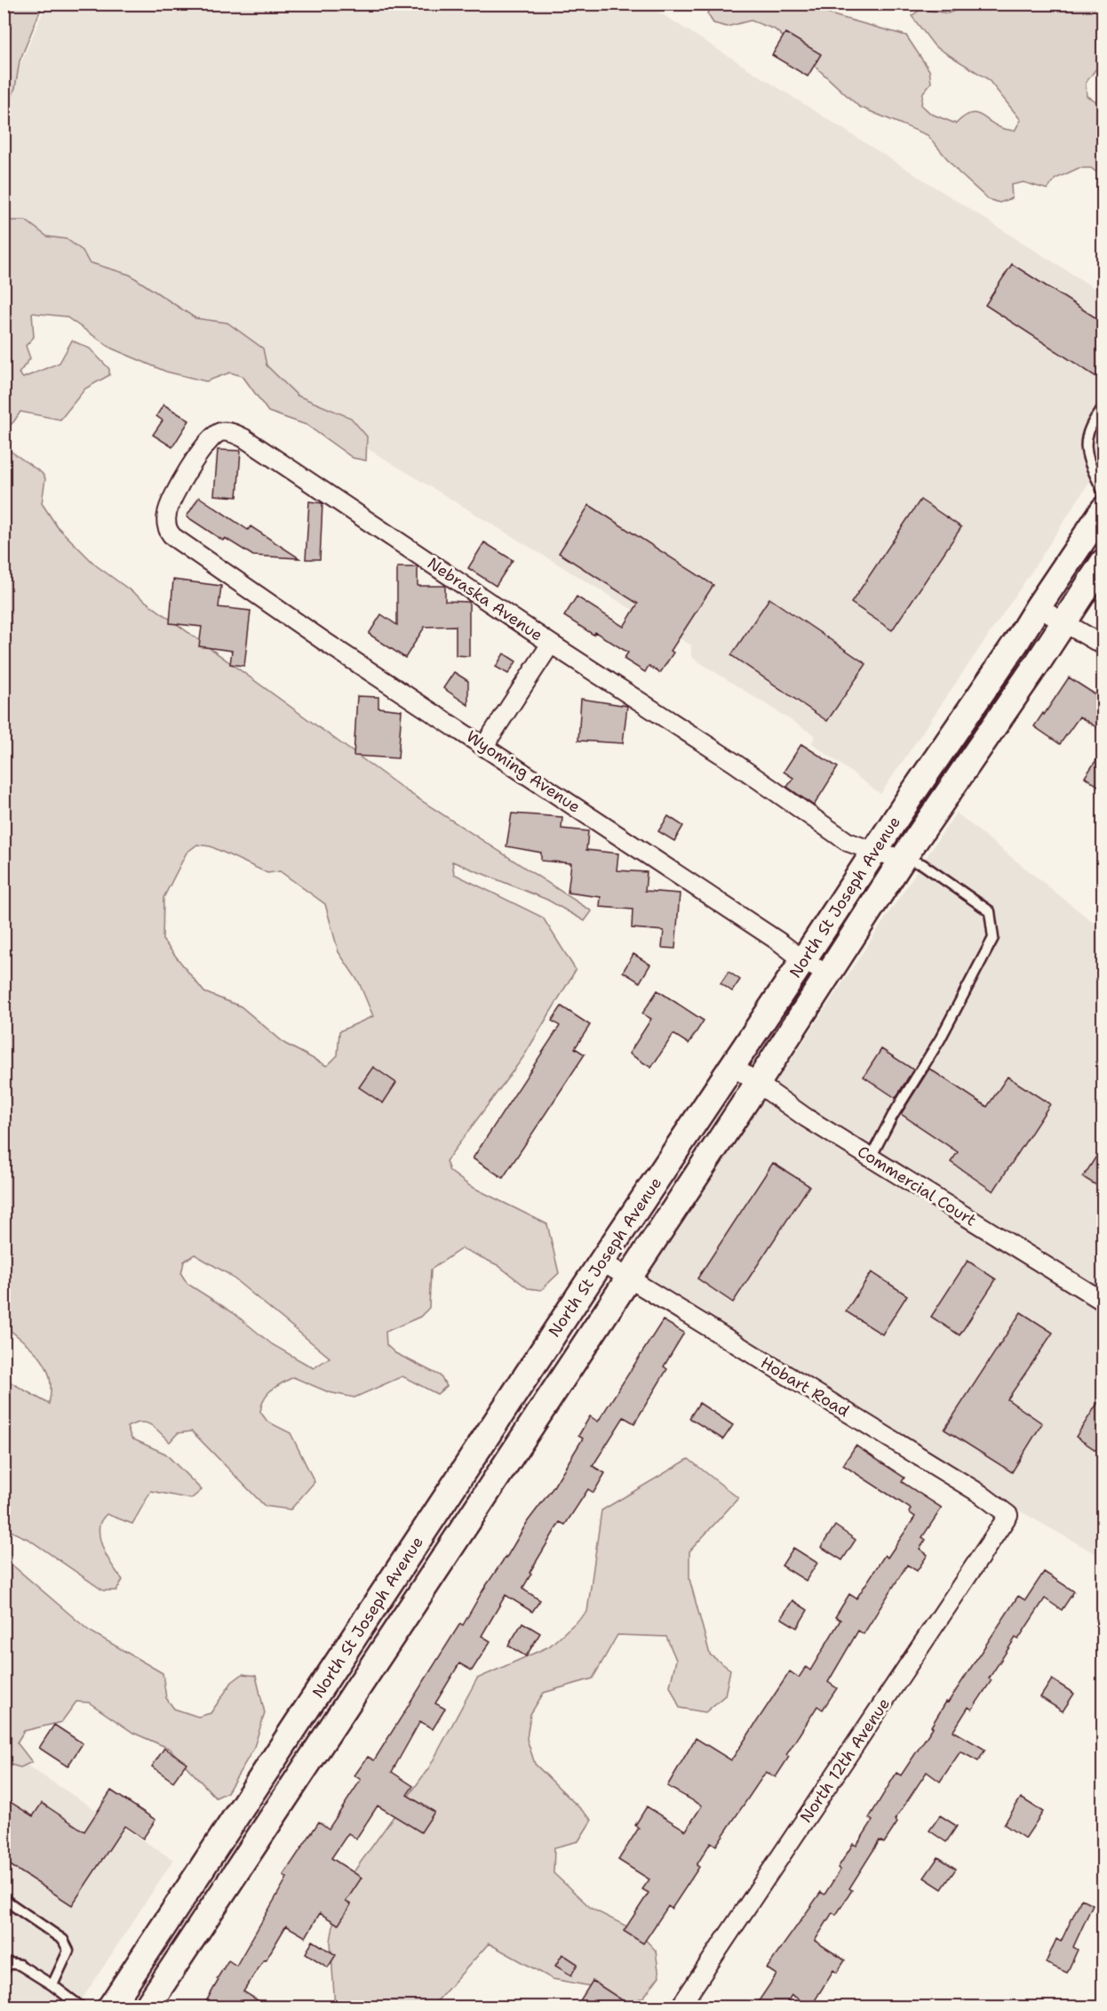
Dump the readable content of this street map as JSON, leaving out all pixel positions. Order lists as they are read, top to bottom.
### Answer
{
  "streets": {
    "main road": ["North St Joseph Avenue"],
    "street": [
      "Nebraska Avenue",
      "Wyoming Avenue",
      "Commercial Court",
      "Hobart Road",
      "North 12th Avenue"
    ]
  },
  "crossings": [
    ["Nebraska Avenue", "Wyoming Avenue"],
    ["Nebraska Avenue", "North St Joseph Avenue"],
    ["Wyoming Avenue", "North St Joseph Avenue"],
    ["North St Joseph Avenue", "Commercial Court"],
    ["North St Joseph Avenue", "Hobart Road"],
    ["Hobart Road", "North 12th Avenue"]
  ]
}
